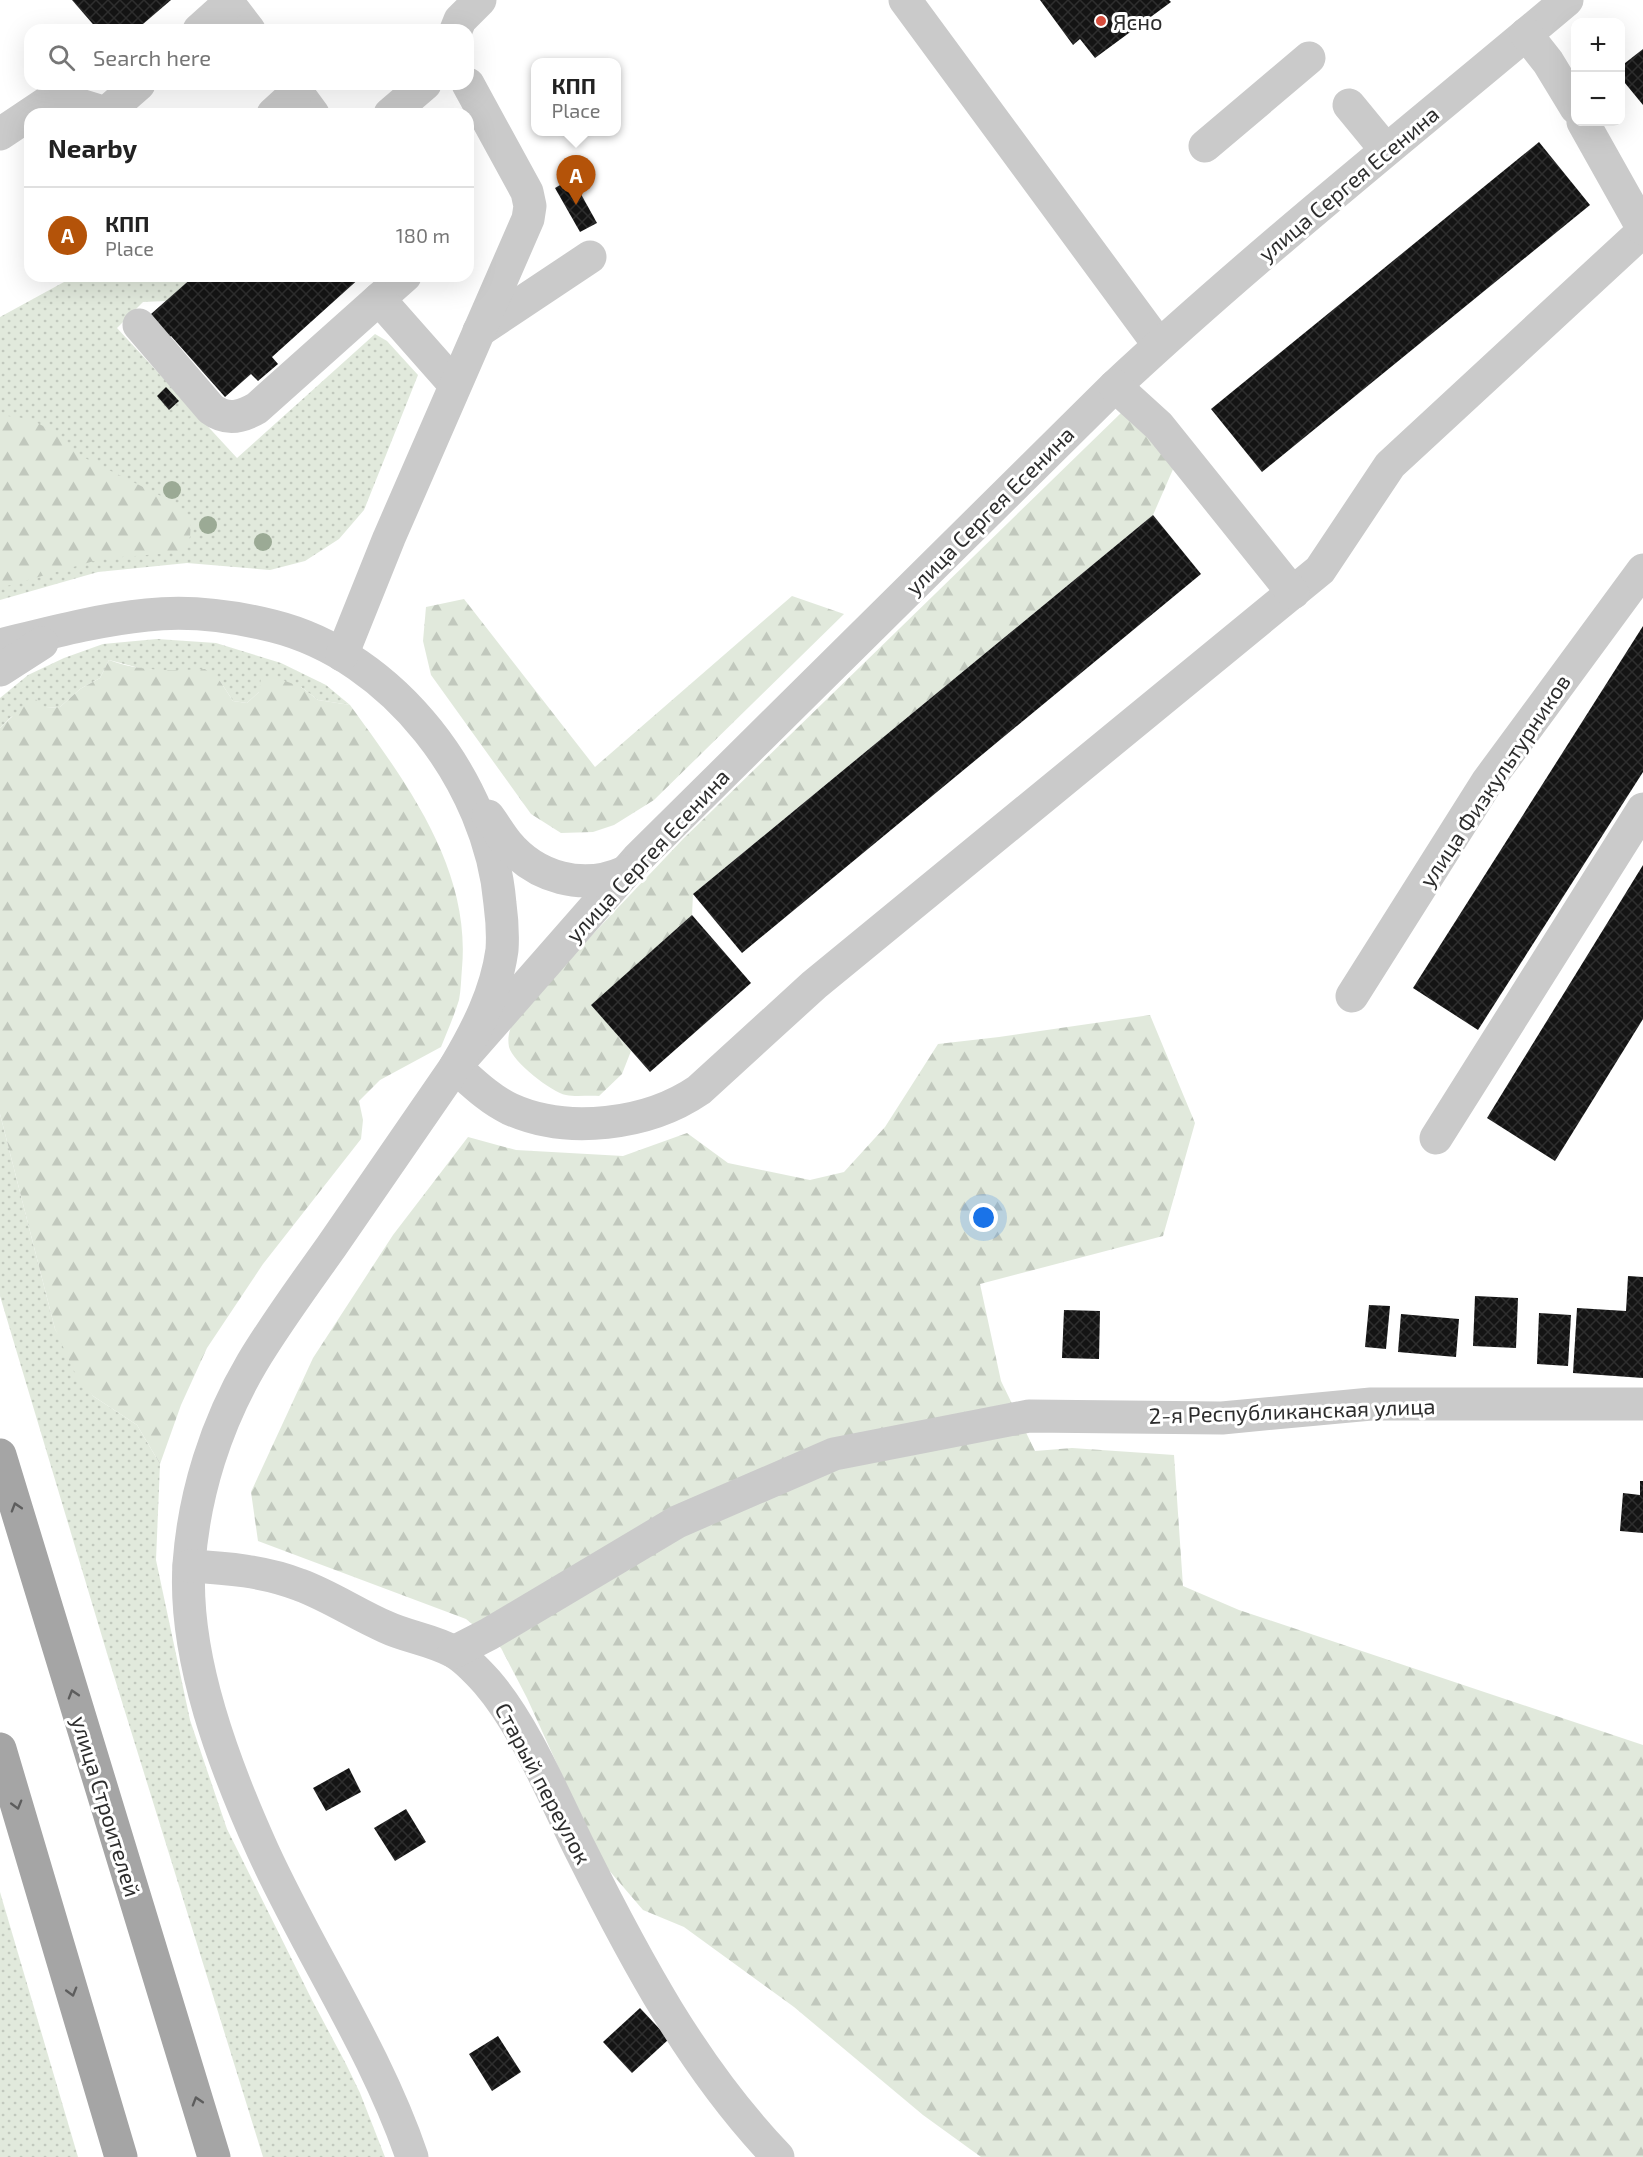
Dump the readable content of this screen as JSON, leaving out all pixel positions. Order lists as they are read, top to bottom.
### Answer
{
  "streets": {
    "main road": ["улица Строителей"],
    "street": [
      "улица Сергея Есенина",
      "улица Физкультурников",
      "2-я Республиканская улица",
      "Старый переулок"
    ]
  },
  "crossings": [
    ["2-я Республиканская улица", "Старый переулок"]
  ],
  "places": ["Ясно"],
  "page": {
    "map_buttons": ["+", "−"],
    "search": "Search here",
    "popup": ["КПП", "Place"],
    "heading": "Nearby",
    "pins": "A",
    "list": [
      {
        "mark": "A",
        "name": "КПП",
        "note": "Place",
        "value": "180 m"
      }
    ]
  }
}
